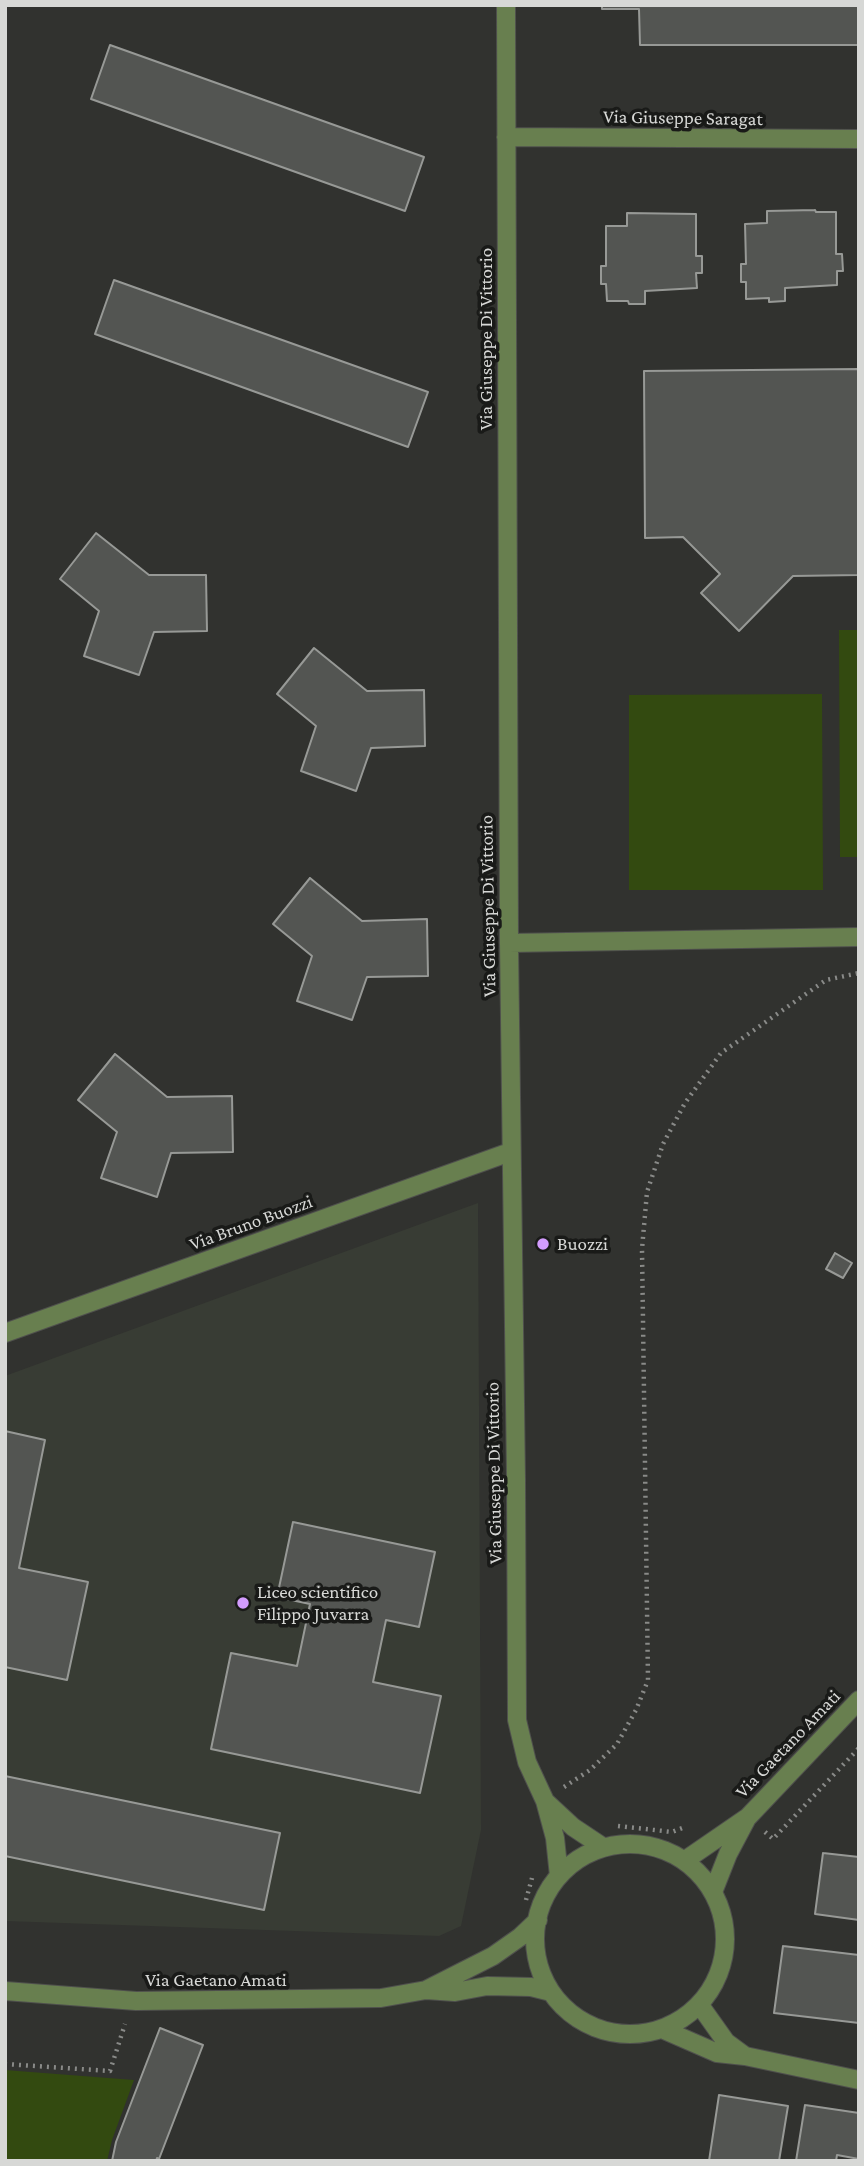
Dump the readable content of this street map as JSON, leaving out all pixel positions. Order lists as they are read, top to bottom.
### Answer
{
  "streets": {
    "street": [
      "Via Giuseppe Saragat",
      "Via Giuseppe Di Vittorio",
      "Via Bruno Buozzi",
      "Via Gaetano Amati"
    ]
  },
  "crossings": [
    ["Via Giuseppe Saragat", "Via Giuseppe Di Vittorio"],
    ["Via Giuseppe Di Vittorio", "Via Bruno Buozzi"],
    ["Via Giuseppe Di Vittorio", "Via Gaetano Amati"]
  ],
  "places": ["Buozzi", "Liceo scientifico Filippo Juvarra"]
}
